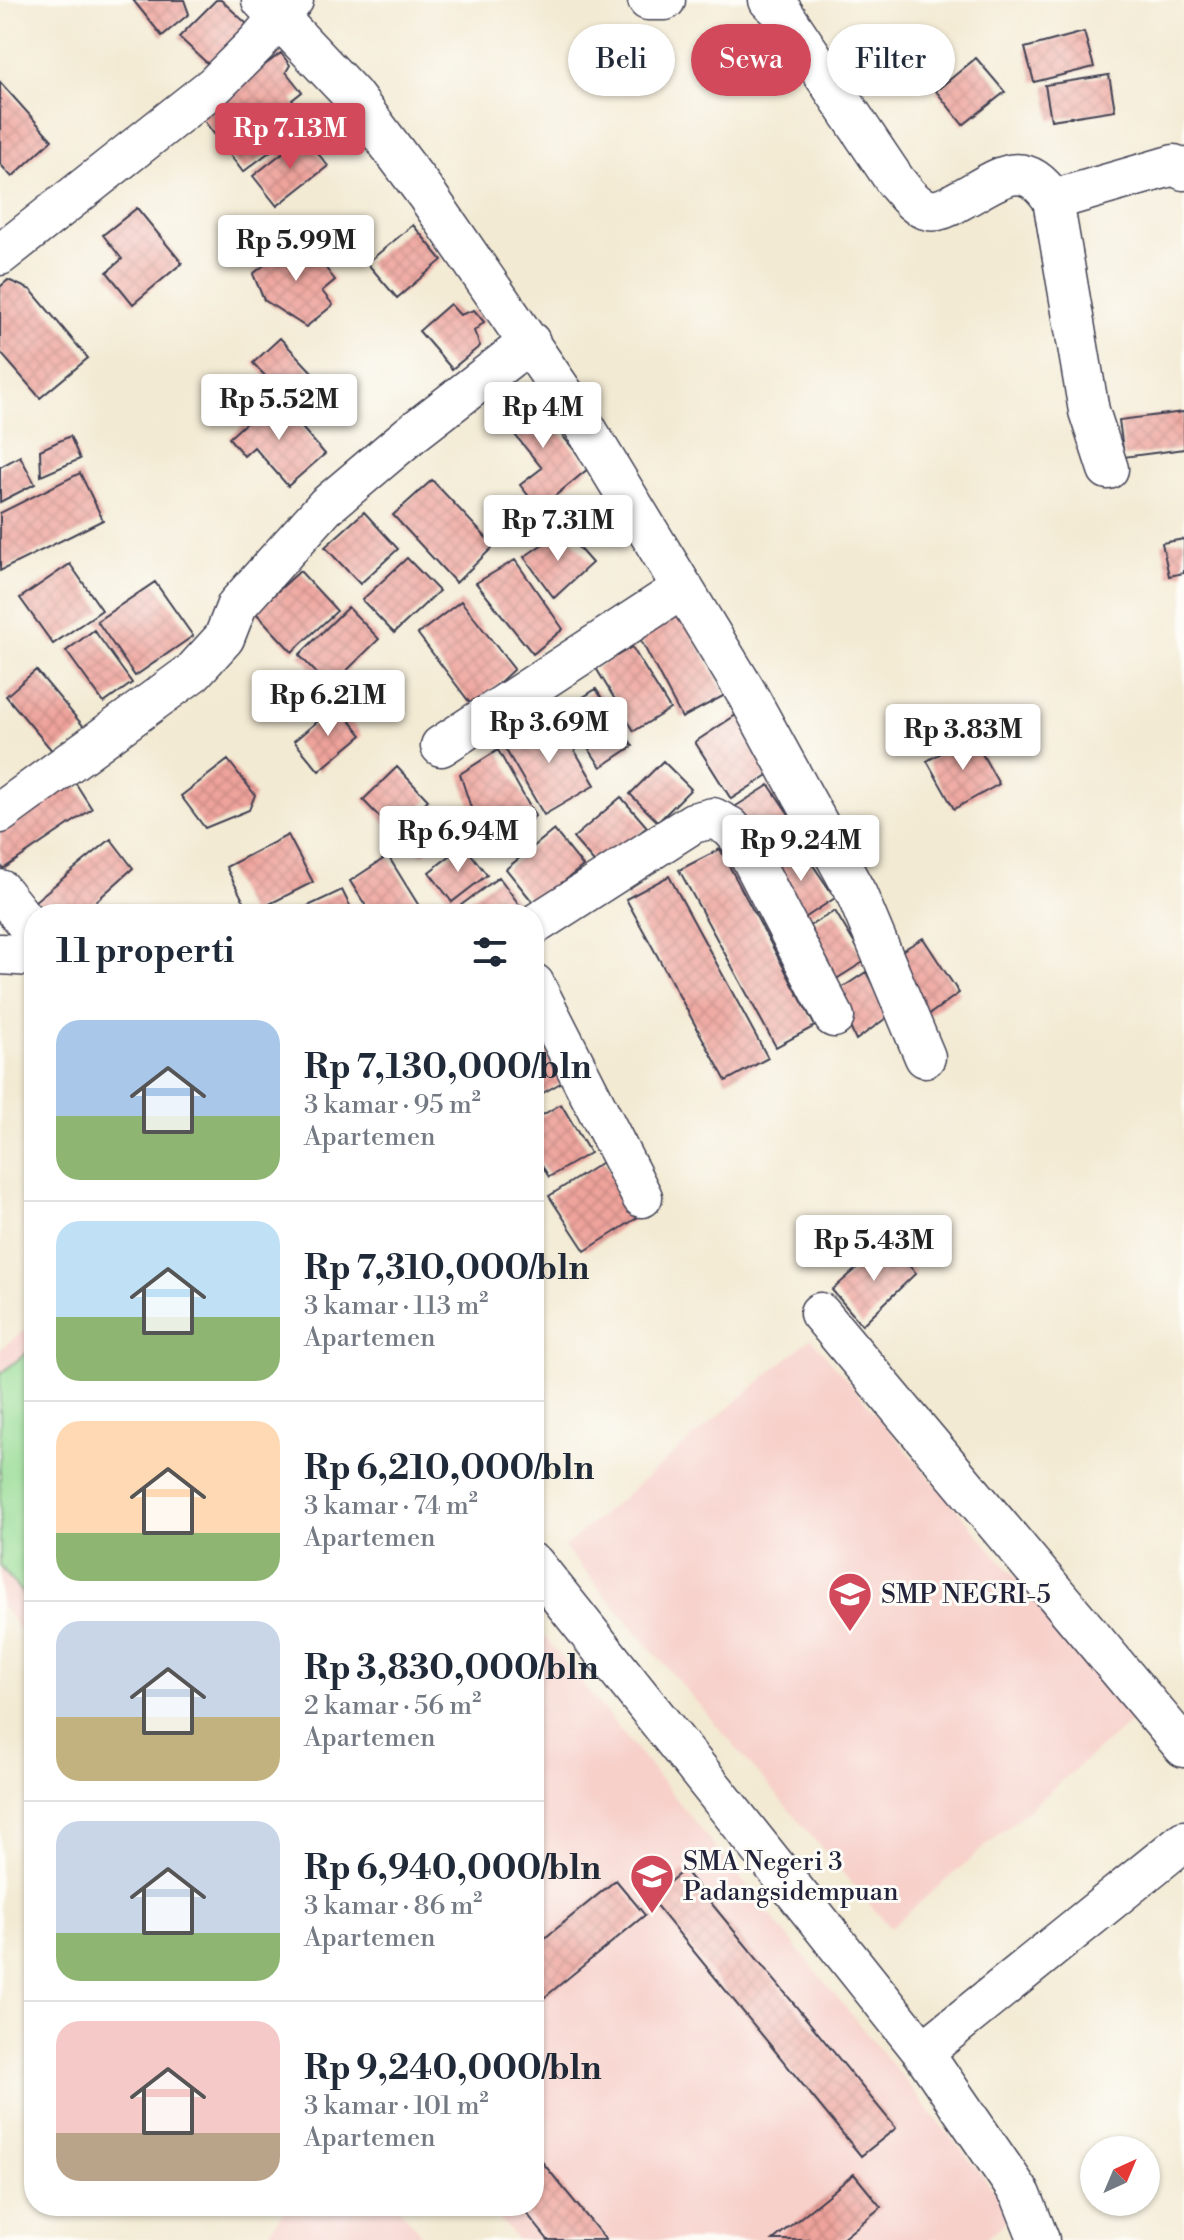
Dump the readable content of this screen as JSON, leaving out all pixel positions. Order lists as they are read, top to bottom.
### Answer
{
  "places": {
    "school or university": ["SMP NEGRI-5", "SMA Negeri 3 Padangsidempuan"]
  },
  "north": "top right",
  "page": {
    "chip": ["Beli", "Sewa", "Filter"],
    "price": [
      "Rp 7.13M",
      "Rp 5.99M",
      "Rp 5.52M",
      "Rp 4M",
      "Rp 7.31M",
      "Rp 6.21M",
      "Rp 3.69M",
      "Rp 3.83M",
      "Rp 6.94M",
      "Rp 9.24M",
      "Rp 5.43M"
    ],
    "heading": "11 properti",
    "list": [
      {
        "name": "Rp 7,130,000/bln",
        "note": "3 kamar · 95 m² · Apartemen"
      },
      {
        "name": "Rp 7,310,000/bln",
        "note": "3 kamar · 113 m² · Apartemen"
      },
      {
        "name": "Rp 6,210,000/bln",
        "note": "3 kamar · 74 m² · Apartemen"
      },
      {
        "name": "Rp 3,830,000/bln",
        "note": "2 kamar · 56 m² · Apartemen"
      },
      {
        "name": "Rp 6,940,000/bln",
        "note": "3 kamar · 86 m² · Apartemen"
      },
      {
        "name": "Rp 9,240,000/bln",
        "note": "3 kamar · 101 m² · Apartemen"
      }
    ]
  }
}
